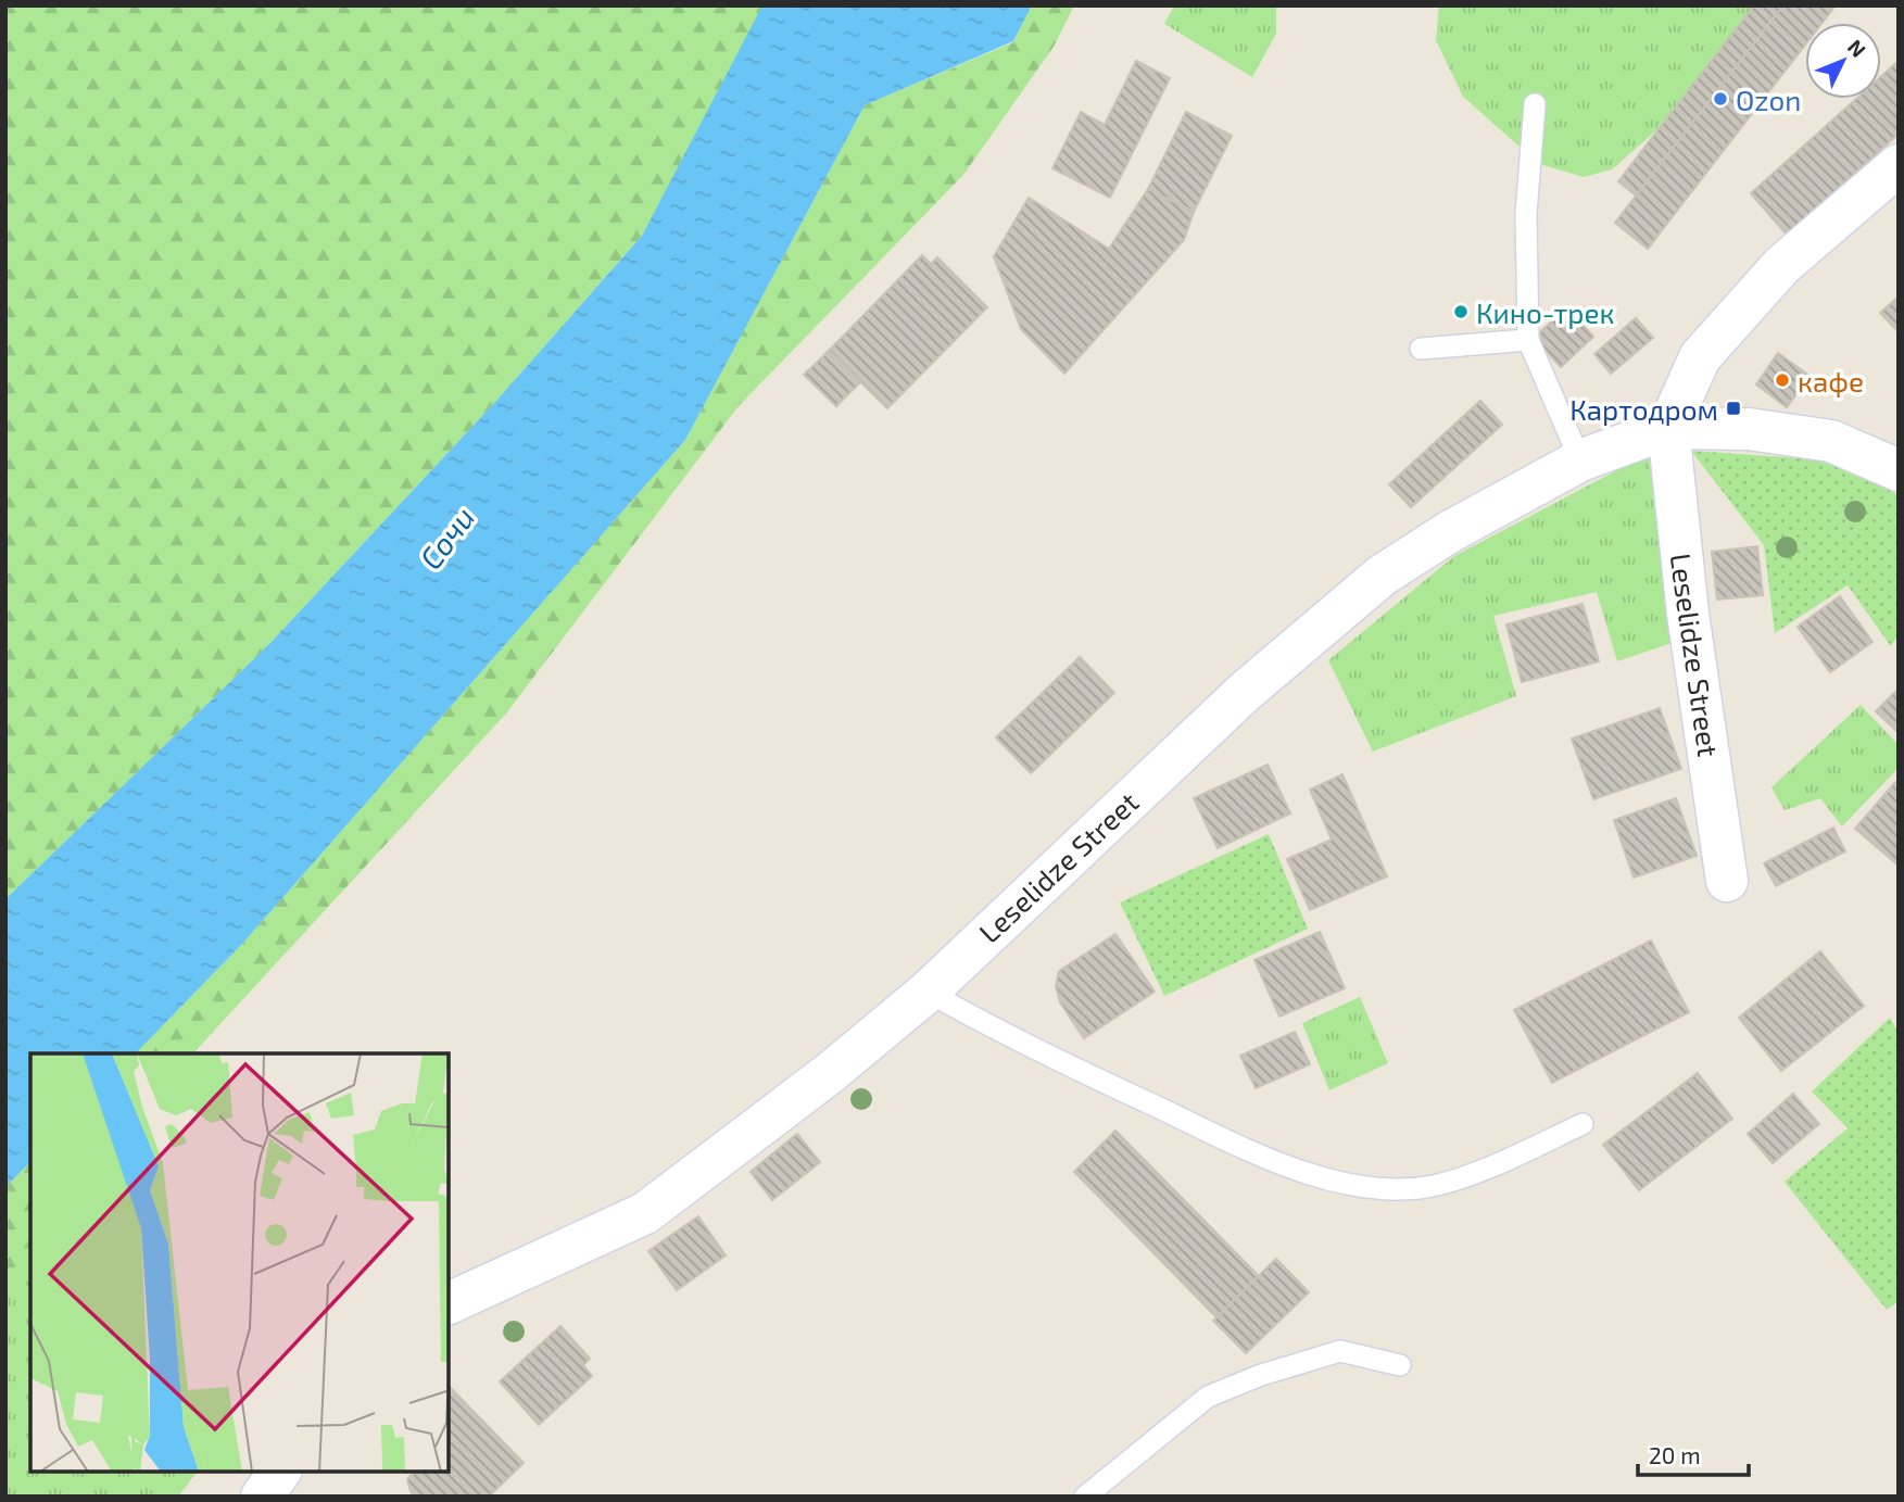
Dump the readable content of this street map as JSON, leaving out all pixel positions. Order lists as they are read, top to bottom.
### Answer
{
  "streets": {
    "street": ["Leselidze Street"]
  },
  "water": ["Сочи"],
  "places": {
    "other": ["Ozon", "Кино-трек", "кафе"],
    "transit": ["Картодром"]
  },
  "scale_bar": "20 m",
  "north": "top right"
}
